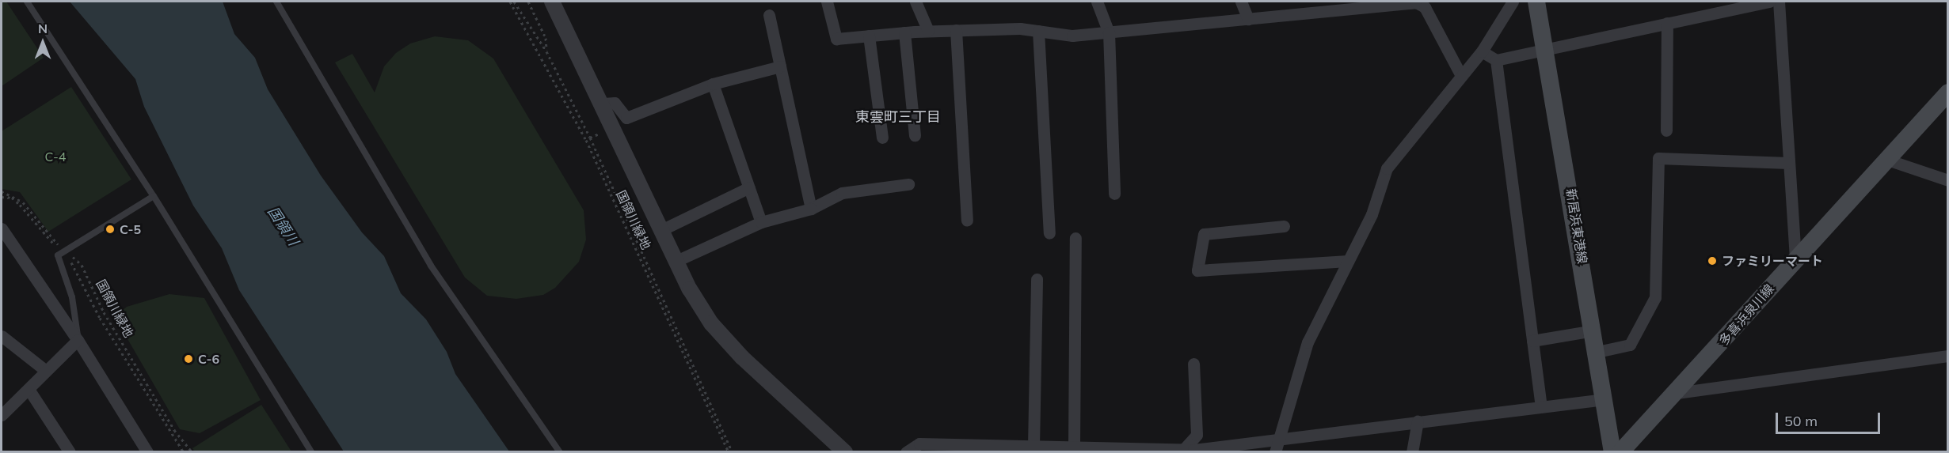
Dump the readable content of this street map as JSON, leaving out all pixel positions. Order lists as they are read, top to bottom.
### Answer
{
  "streets": {
    "main road": ["新居浜東港線", "多喜浜泉川線"],
    "path": ["国領川緑地"]
  },
  "districts": ["東雲町三丁目"],
  "water": ["国領川"],
  "parks": ["C-4"],
  "places": ["C-5", "ファミリーマート", "C-6"],
  "scale_bar": "50 m",
  "north": "top"
}
